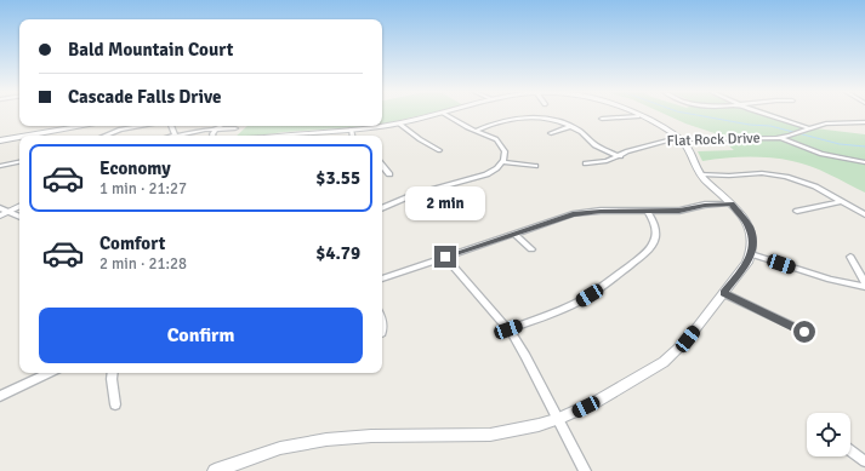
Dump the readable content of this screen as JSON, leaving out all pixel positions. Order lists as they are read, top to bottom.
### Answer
{
  "streets": {
    "street": ["Flat Rock Drive"]
  },
  "page": {
    "banner": ["Bald Mountain Court", "Cascade Falls Drive"],
    "list": [
      {
        "name": "Economy",
        "note": "1 min · 21:27",
        "value": "$3.55"
      },
      {
        "name": "Comfort",
        "note": "2 min · 21:28",
        "value": "$4.79"
      }
    ],
    "bubble": "2 min",
    "buttons": "Confirm"
  }
}
